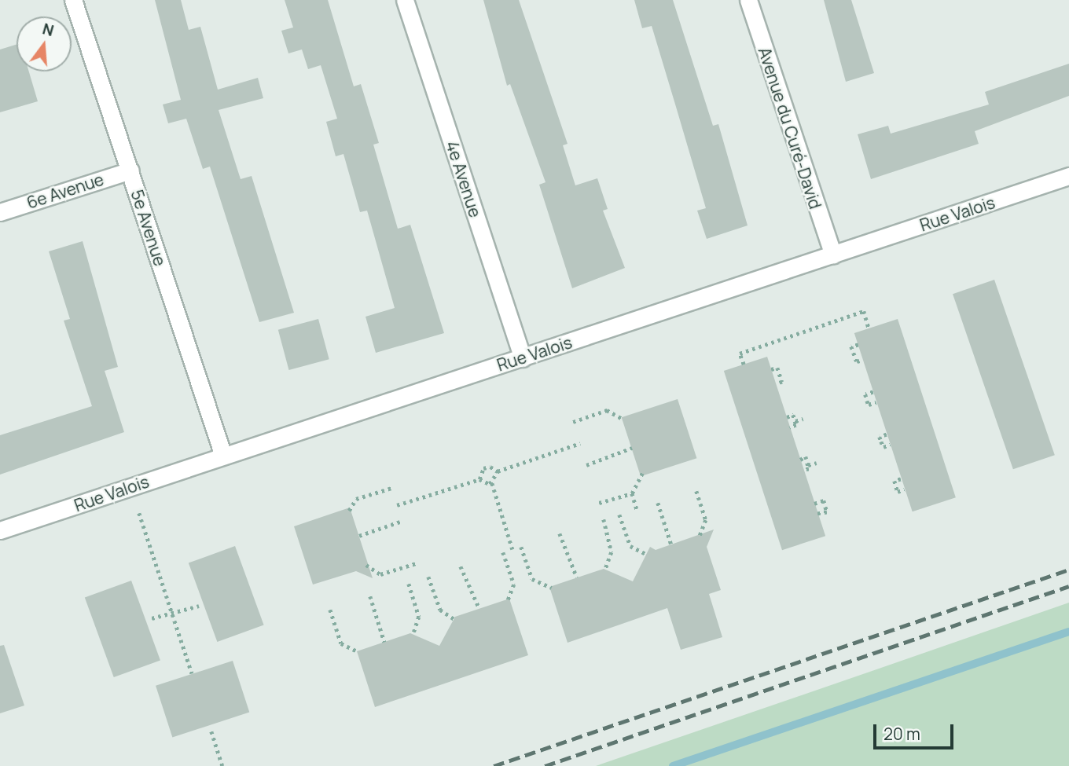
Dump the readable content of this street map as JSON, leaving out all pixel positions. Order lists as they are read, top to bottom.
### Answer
{
  "streets": {
    "street": [
      "Avenue du Curé-David",
      "4e Avenue",
      "6e Avenue",
      "Rue Valois",
      "5e Avenue"
    ]
  },
  "crossings": [
    ["Avenue du Curé-David", "Rue Valois"],
    ["4e Avenue", "Rue Valois"],
    ["6e Avenue", "5e Avenue"],
    ["Rue Valois", "5e Avenue"]
  ],
  "scale_bar": "20 m",
  "north": "top"
}
